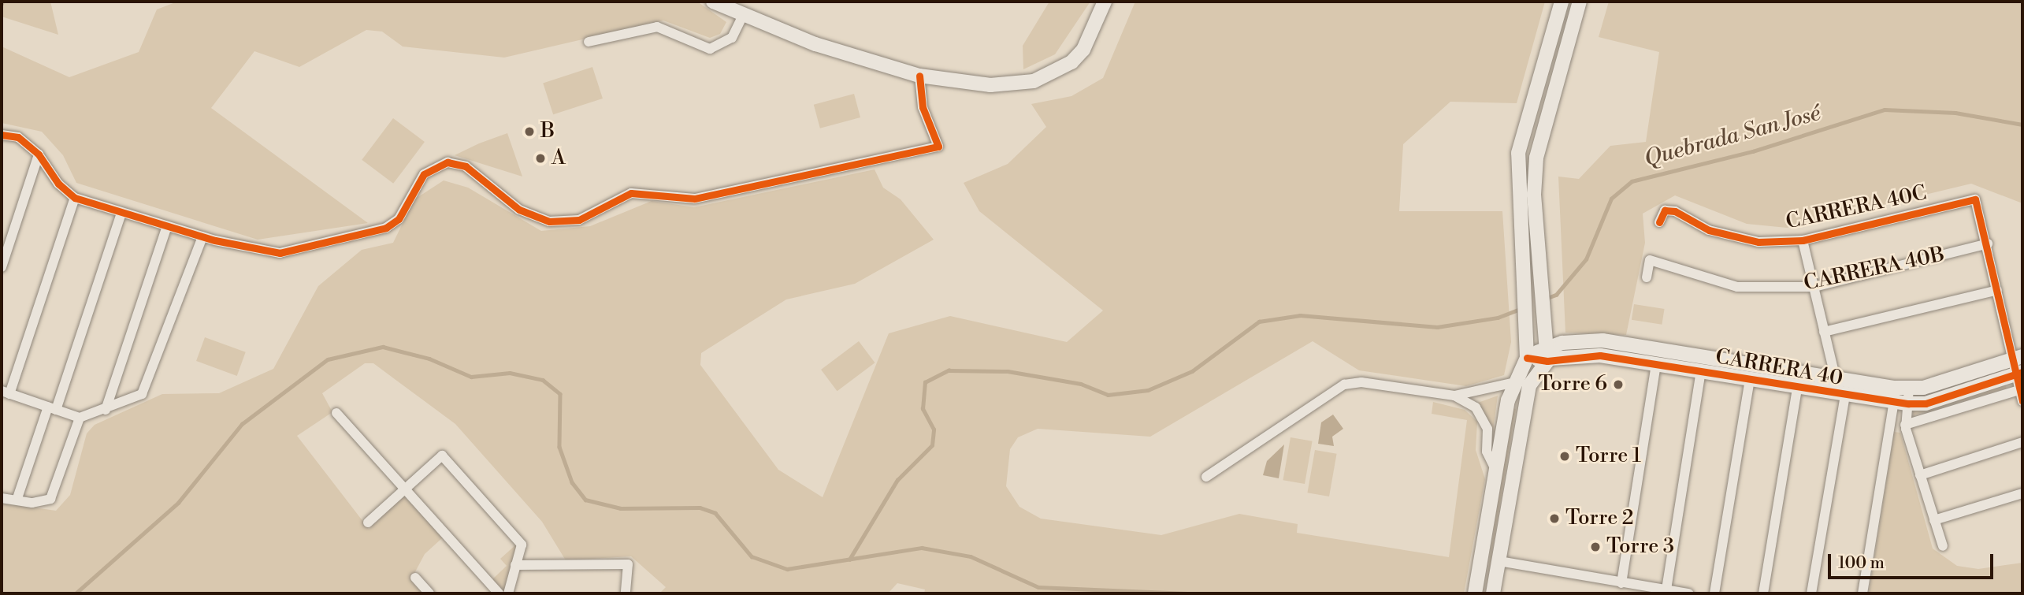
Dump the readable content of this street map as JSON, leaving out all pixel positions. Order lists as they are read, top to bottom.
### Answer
{
  "streets": {
    "street": ["CARRERA 40C", "CARRERA 40B", "CARRERA 40"]
  },
  "crossings": [
    ["CARRERA 40C", "CARRERA 40B"]
  ],
  "water": ["Quebrada San José"],
  "places": [
    "B",
    "A",
    "Torre 6",
    "Torre 1",
    "Torre 2",
    "Torre 3"
  ],
  "scale_bar": "100 m"
}
